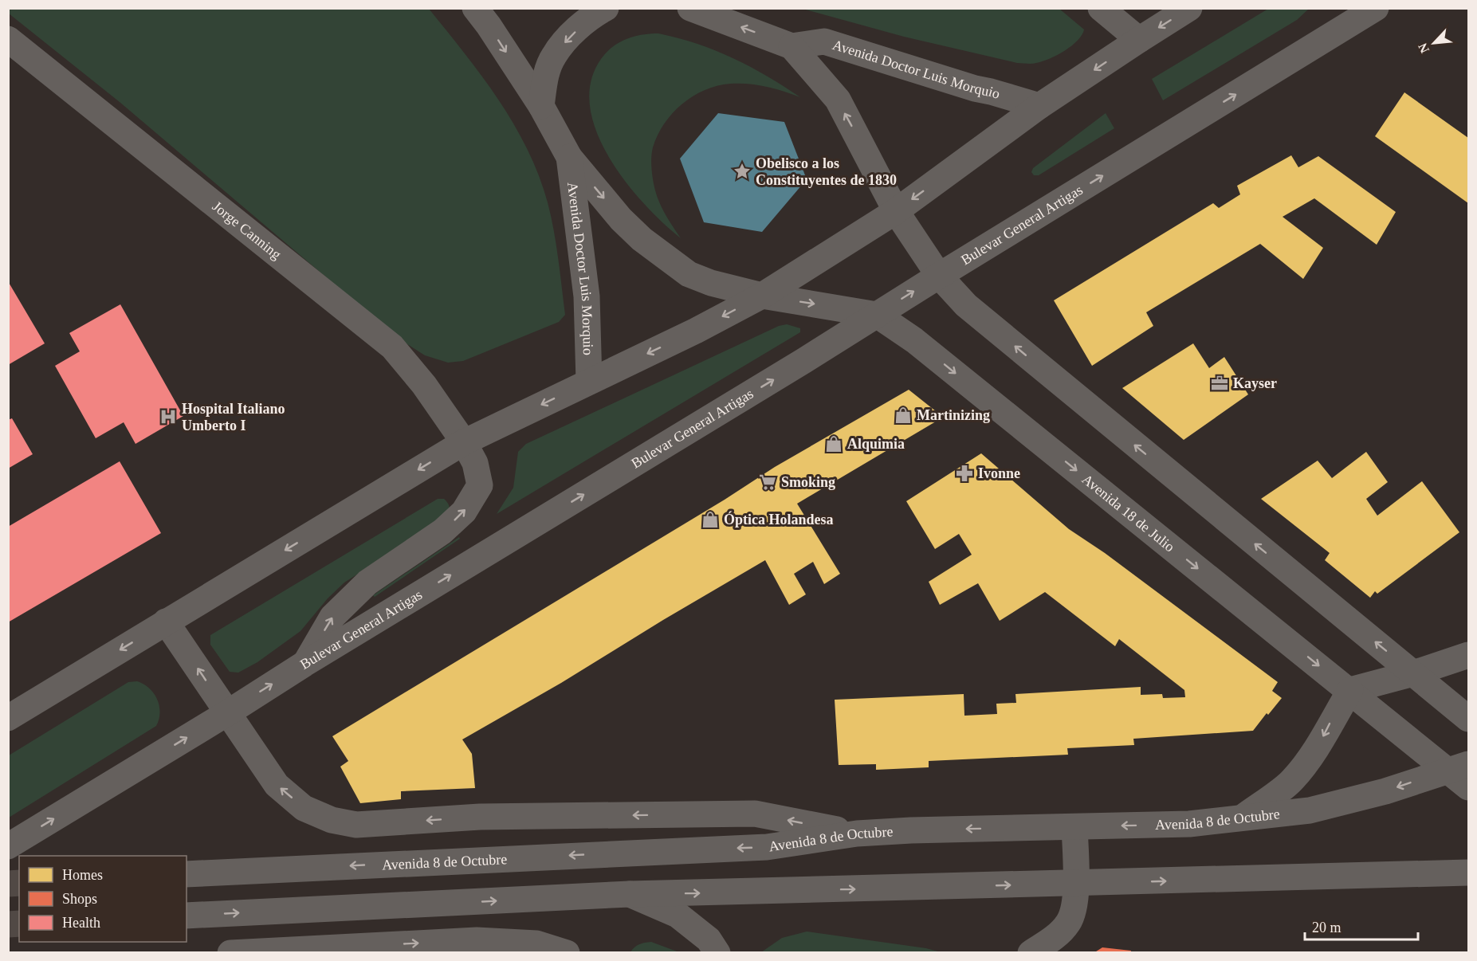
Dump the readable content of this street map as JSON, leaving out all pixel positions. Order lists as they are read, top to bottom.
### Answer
{
  "streets": {
    "main road": [
      "Avenida Doctor Luis Morquio",
      "Bulevar General Artigas",
      "Jorge Canning",
      "Avenida 18 de Julio",
      "Avenida 8 de Octubre"
    ]
  },
  "crossings": [
    ["Avenida Doctor Luis Morquio", "Avenida 18 de Julio"],
    ["Bulevar General Artigas", "Jorge Canning"],
    ["Bulevar General Artigas", "Avenida 18 de Julio"],
    ["Avenida 18 de Julio", "Avenida 8 de Octubre"]
  ],
  "places": {
    "place": ["Obelisco a los Constituyentes de 1830"],
    "office": ["Kayser"],
    "shop": ["Martinizing", "Alquimia", "Óptica Holandesa"],
    "hospital": ["Hospital Italiano Umberto I"],
    "pharmacy": ["Ivonne"],
    "supermarket": ["Smoking"]
  },
  "legend": ["Homes", "Shops", "Health"],
  "scale_bar": "20 m",
  "north": "bottom left"
}
